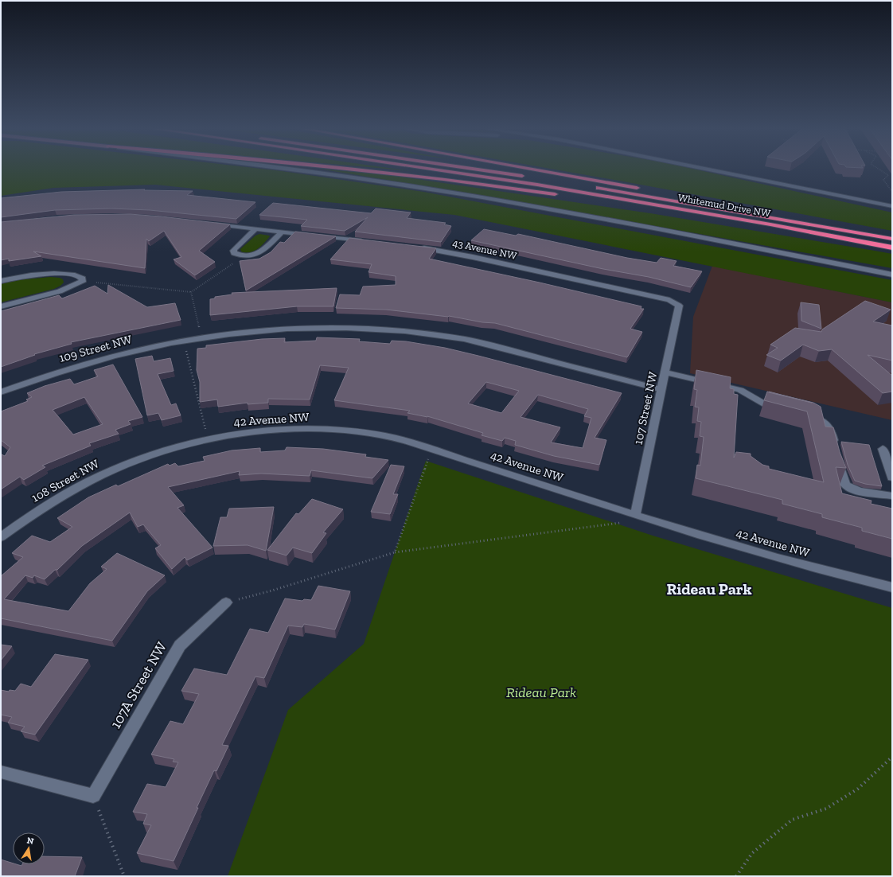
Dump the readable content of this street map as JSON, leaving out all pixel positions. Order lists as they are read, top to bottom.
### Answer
{
  "streets": {
    "highway": ["Whitemud Drive NW"],
    "street": [
      "43 Avenue NW",
      "109 Street NW",
      "107 Street NW",
      "42 Avenue NW",
      "108 Street NW",
      "107A Street NW"
    ]
  },
  "crossings": [
    ["43 Avenue NW", "107 Street NW"],
    ["107 Street NW", "42 Avenue NW"],
    ["42 Avenue NW", "108 Street NW"]
  ],
  "districts": ["Rideau Park"],
  "parks": ["Rideau Park"],
  "north": "top"
}
